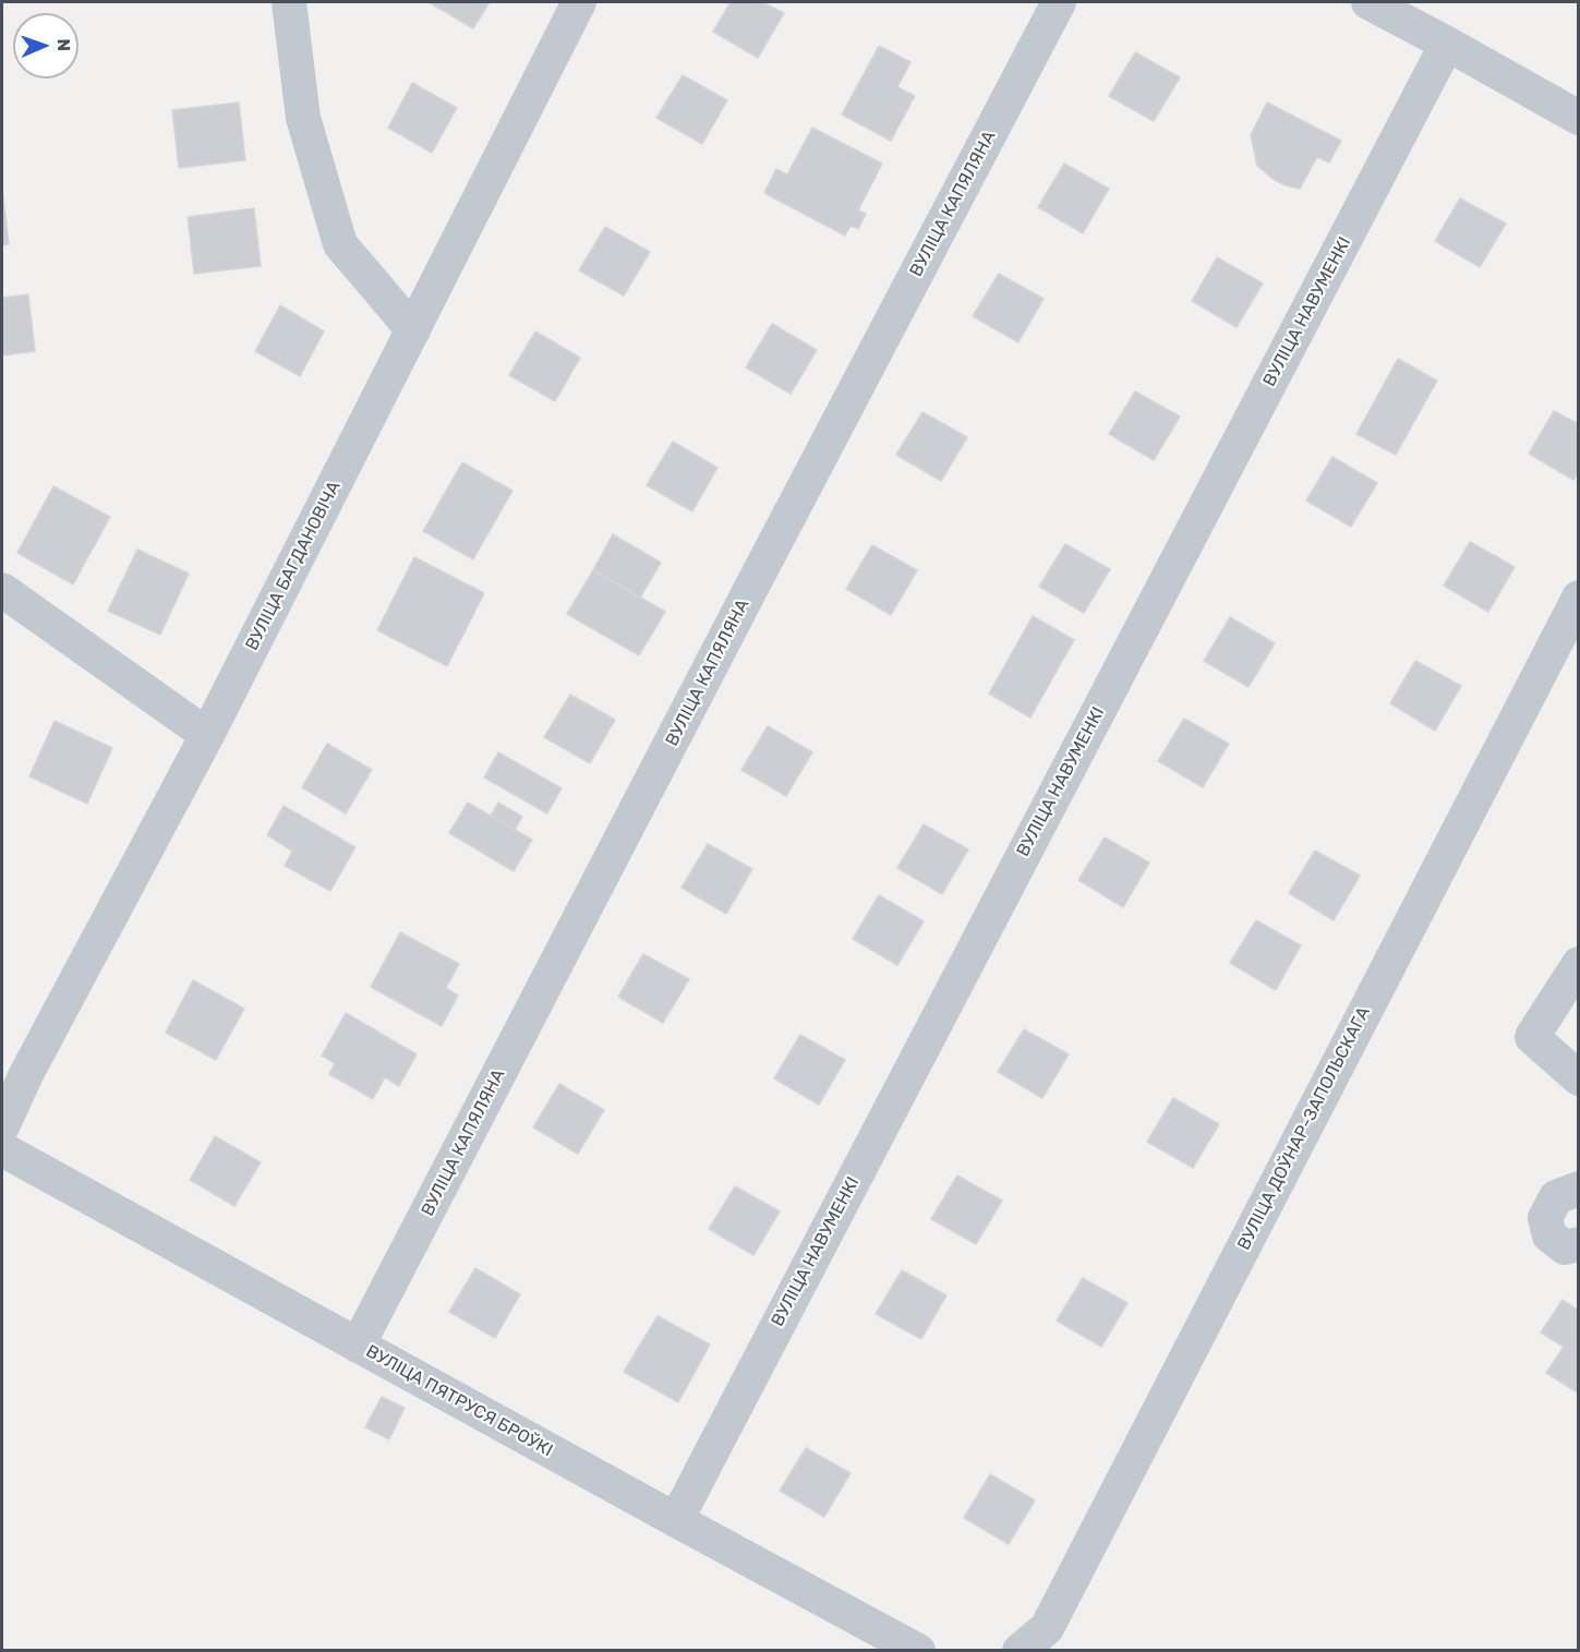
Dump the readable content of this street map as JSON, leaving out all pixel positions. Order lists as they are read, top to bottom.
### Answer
{
  "streets": {
    "street": [
      "ВУЛІЦА КАПЯЛЯНА",
      "ВУЛІЦА НАВУМЕНКІ",
      "ВУЛІЦА БАГДАНОВІЧА",
      "ВУЛІЦА ДОЎНАР-ЗАПОЛЬСКАГА",
      "ВУЛІЦА ПЯТРУСЯ БРОЎКІ"
    ]
  },
  "crossings": [
    ["ВУЛІЦА КАПЯЛЯНА", "ВУЛІЦА ПЯТРУСЯ БРОЎКІ"],
    ["ВУЛІЦА НАВУМЕНКІ", "ВУЛІЦА ПЯТРУСЯ БРОЎКІ"]
  ],
  "north": "right"
}
